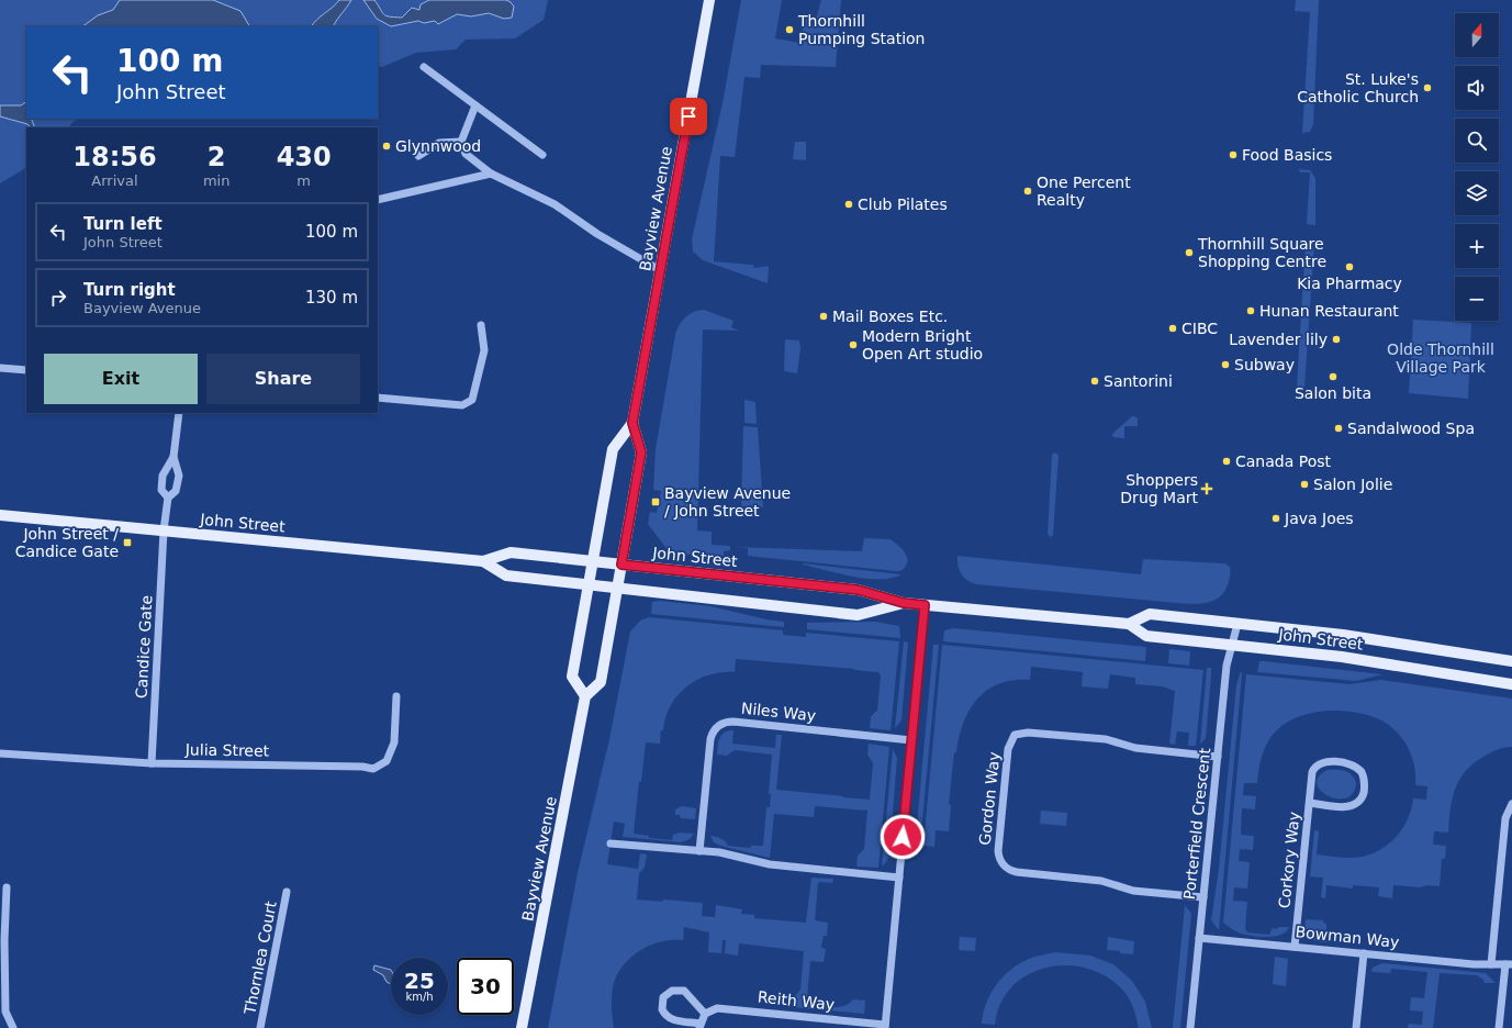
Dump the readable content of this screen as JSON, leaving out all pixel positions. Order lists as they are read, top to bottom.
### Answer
{
  "streets": {
    "main road": ["Bayview Avenue", "John Street"],
    "street": [
      "Candice Gate",
      "Niles Way",
      "Julia Street",
      "Gordon Way",
      "Porterfield Crescent",
      "Corkory Way",
      "Bowman Way",
      "Thornlea Court",
      "Reith Way"
    ]
  },
  "crossings": [
    ["Bayview Avenue", "John Street"],
    ["John Street", "Candice Gate"],
    ["John Street", "Porterfield Crescent"],
    ["Candice Gate", "Julia Street"],
    ["Gordon Way", "Porterfield Crescent"],
    ["Porterfield Crescent", "Bowman Way"],
    ["Corkory Way", "Bowman Way"]
  ],
  "parks": ["Olde Thornhill Village Park"],
  "places": {
    "other": [
      "Thornhill Pumping Station",
      "St. Luke's Catholic Church",
      "Glynnwood",
      "Food Basics",
      "One Percent Realty",
      "Club Pilates",
      "Thornhill Square Shopping Centre",
      "Kia Pharmacy",
      "Hunan Restaurant",
      "Mail Boxes Etc.",
      "CIBC",
      "Lavender lily",
      "Modern Bright Open Art studio",
      "Subway",
      "Salon bita",
      "Santorini",
      "Sandalwood Spa",
      "Canada Post",
      "Salon Jolie",
      "Java Joes"
    ],
    "health": ["Shoppers Drug Mart"],
    "transit": ["Bayview Avenue / John Street", "John Street / Candice Gate"]
  },
  "north": "top",
  "page": {
    "map_buttons": ["+", "−"],
    "turn": ["100 m", "John Street"],
    "eta": [
      "18:56",
      "Arrival",
      "2",
      "min",
      "430",
      "m"
    ],
    "list": [
      {
        "name": "Turn left",
        "note": "John Street",
        "value": "100 m"
      },
      {
        "name": "Turn right",
        "note": "Bayview Avenue",
        "value": "130 m"
      }
    ],
    "buttons": ["Exit", "Share"],
    "speed": "25 km/h",
    "limit": "30"
  }
}
